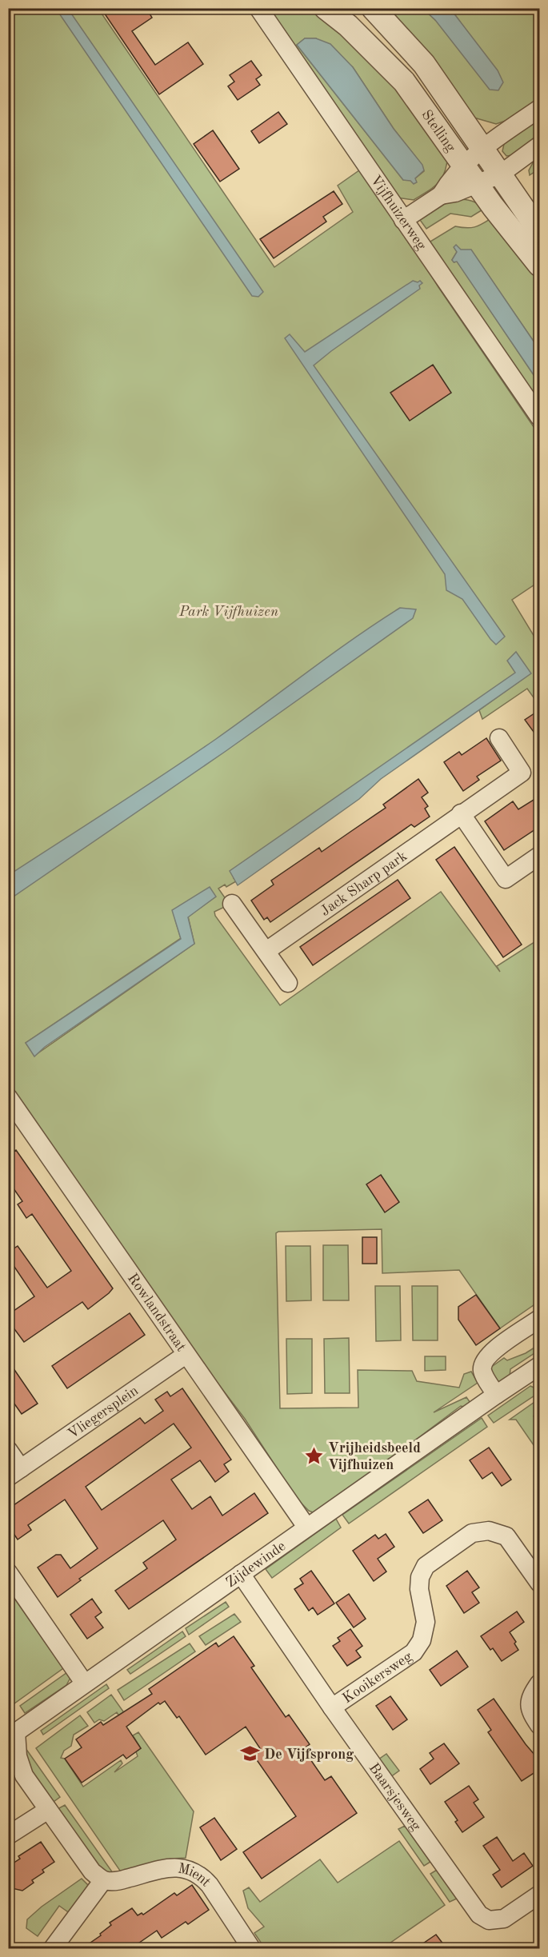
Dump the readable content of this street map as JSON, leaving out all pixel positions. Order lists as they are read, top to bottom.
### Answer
{
  "streets": {
    "street": [
      "Stelling",
      "Vijfhuizerweg",
      "Jack Sharp park",
      "Rowlandstraat",
      "Vliegersplein",
      "Zijdewinde",
      "Kooikersweg",
      "Baarsjesweg",
      "Mient"
    ]
  },
  "crossings": [
    ["Rowlandstraat", "Vliegersplein"],
    ["Rowlandstraat", "Zijdewinde"],
    ["Zijdewinde", "Baarsjesweg"],
    ["Kooikersweg", "Baarsjesweg"]
  ],
  "parks": ["Park Vijfhuizen"],
  "places": {
    "place": ["Vrijheidsbeeld Vijfhuizen"],
    "school or university": ["De Vijfsprong"]
  }
}
